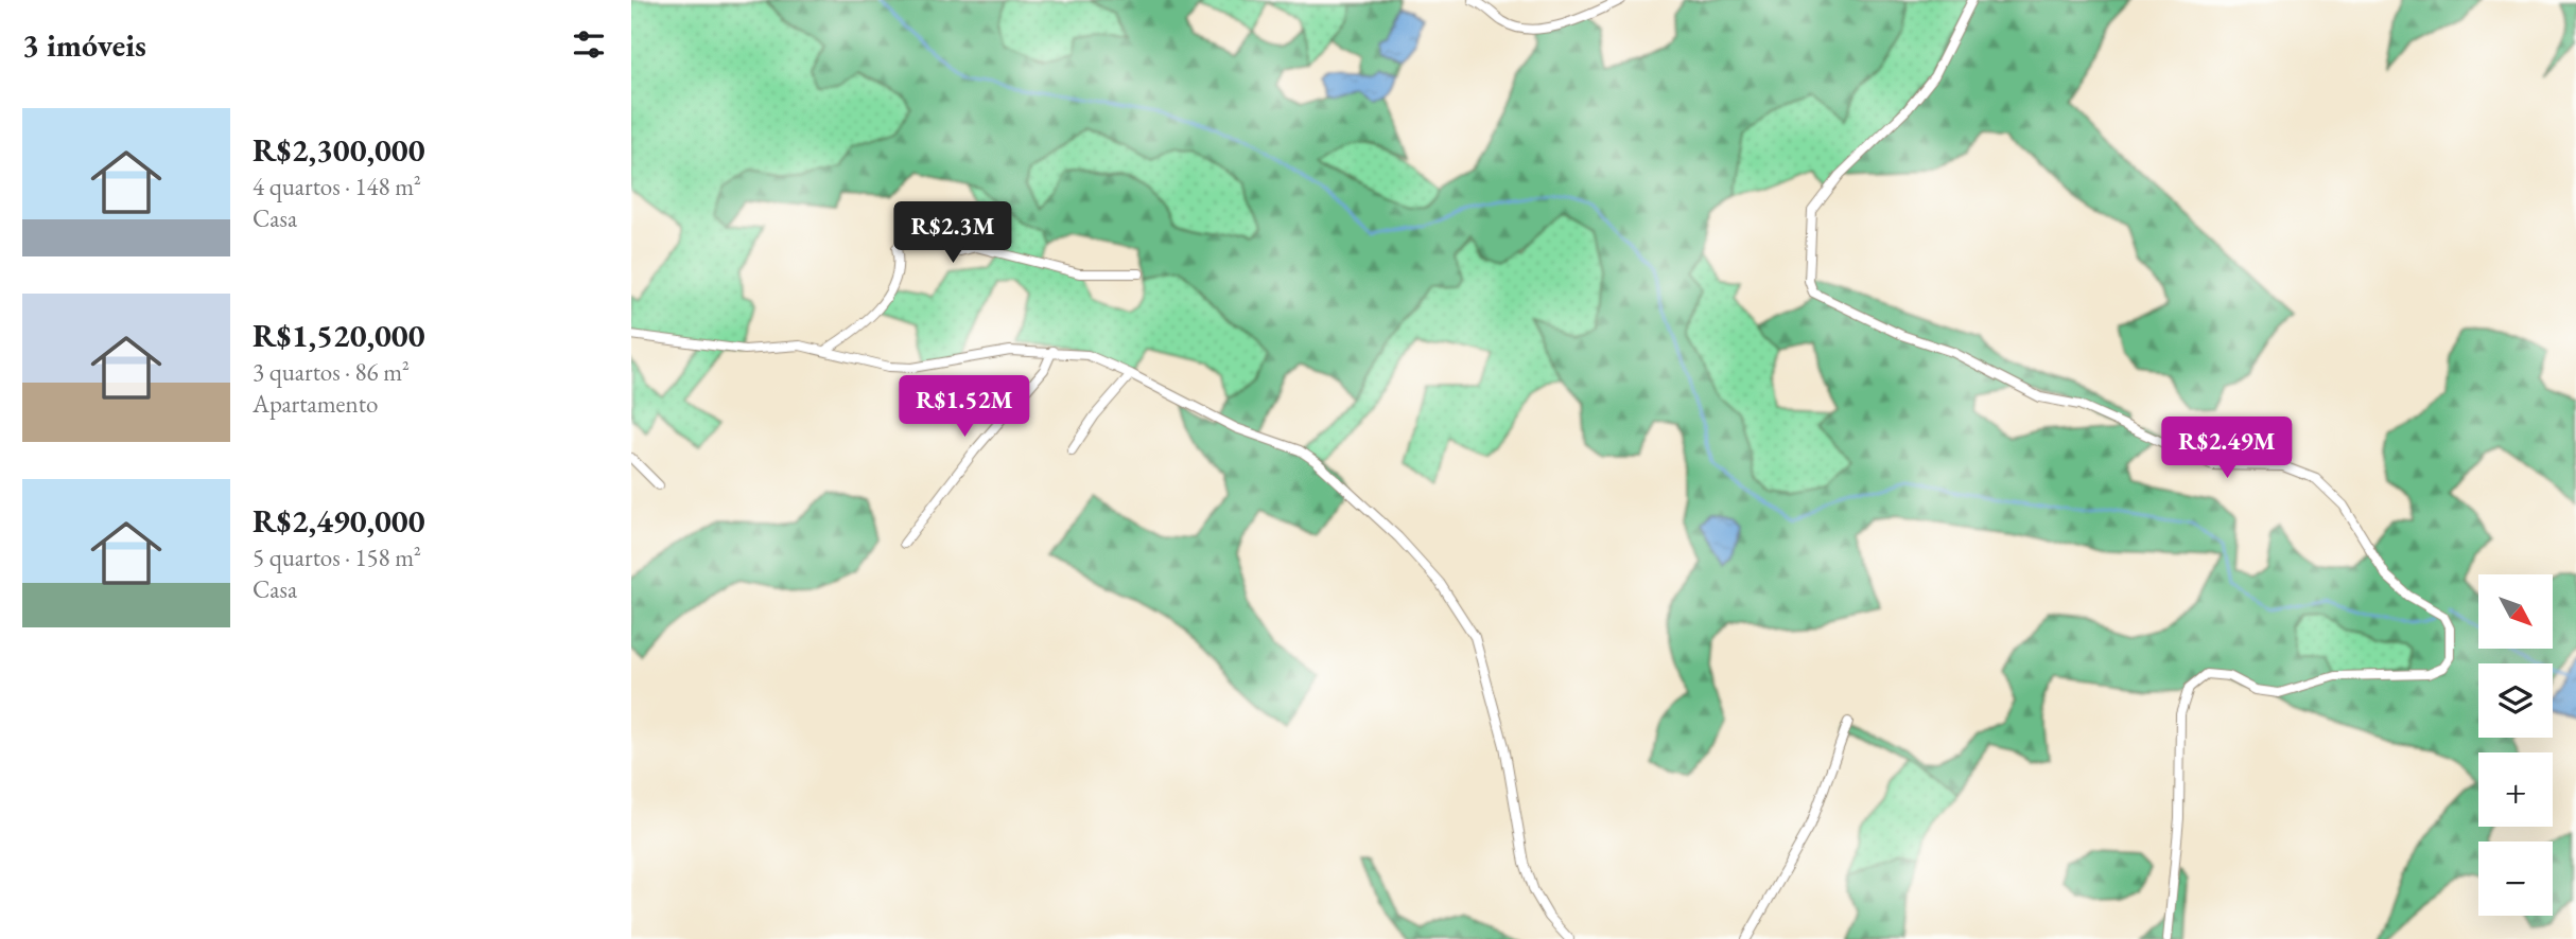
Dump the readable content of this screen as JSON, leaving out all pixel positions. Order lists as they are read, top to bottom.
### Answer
{
  "north": "bottom right",
  "page": {
    "heading": "3 imóveis",
    "list": [
      {
        "name": "R$2,300,000",
        "note": "4 quartos · 148 m² · Casa"
      },
      {
        "name": "R$1,520,000",
        "note": "3 quartos · 86 m² · Apartamento"
      },
      {
        "name": "R$2,490,000",
        "note": "5 quartos · 158 m² · Casa"
      }
    ],
    "price": ["R$2.3M", "R$1.52M", "R$2.49M"],
    "map_buttons": ["+", "−"]
  }
}
